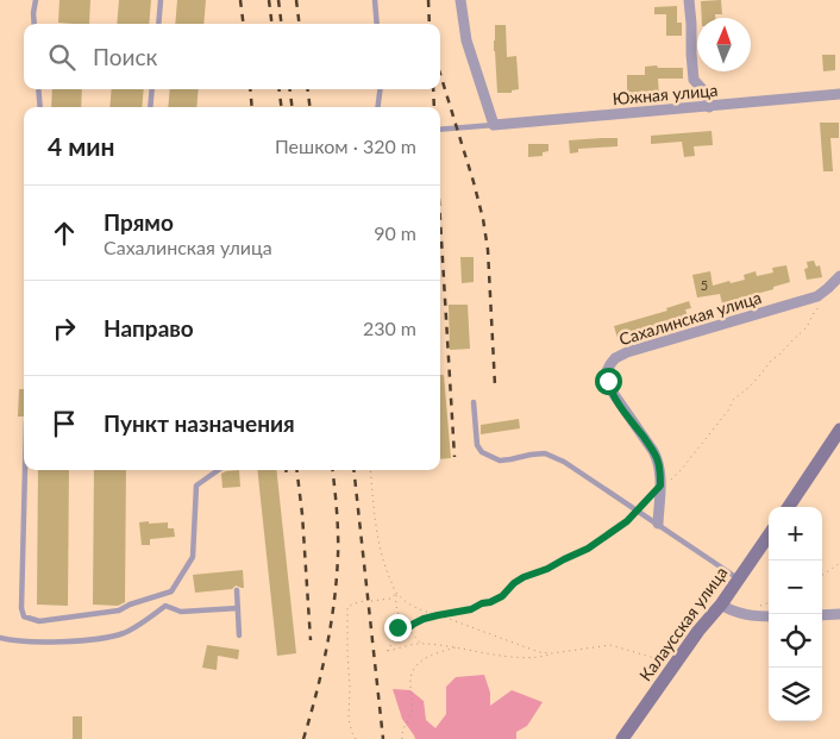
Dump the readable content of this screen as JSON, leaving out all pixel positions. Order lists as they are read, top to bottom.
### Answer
{
  "streets": {
    "street": ["Южная улица", "Сахалинская улица", "Калаусская улица"]
  },
  "house_numbers": ["5"],
  "north": "top",
  "page": {
    "search": "Поиск",
    "heading": ["4 мин", "Пешком · 320 m"],
    "list": [
      ["Прямо", "Сахалинская улица", "90 m"],
      ["Направо", "230 m"],
      "Пункт назначения"
    ],
    "map_buttons": ["+", "−"]
  }
}
